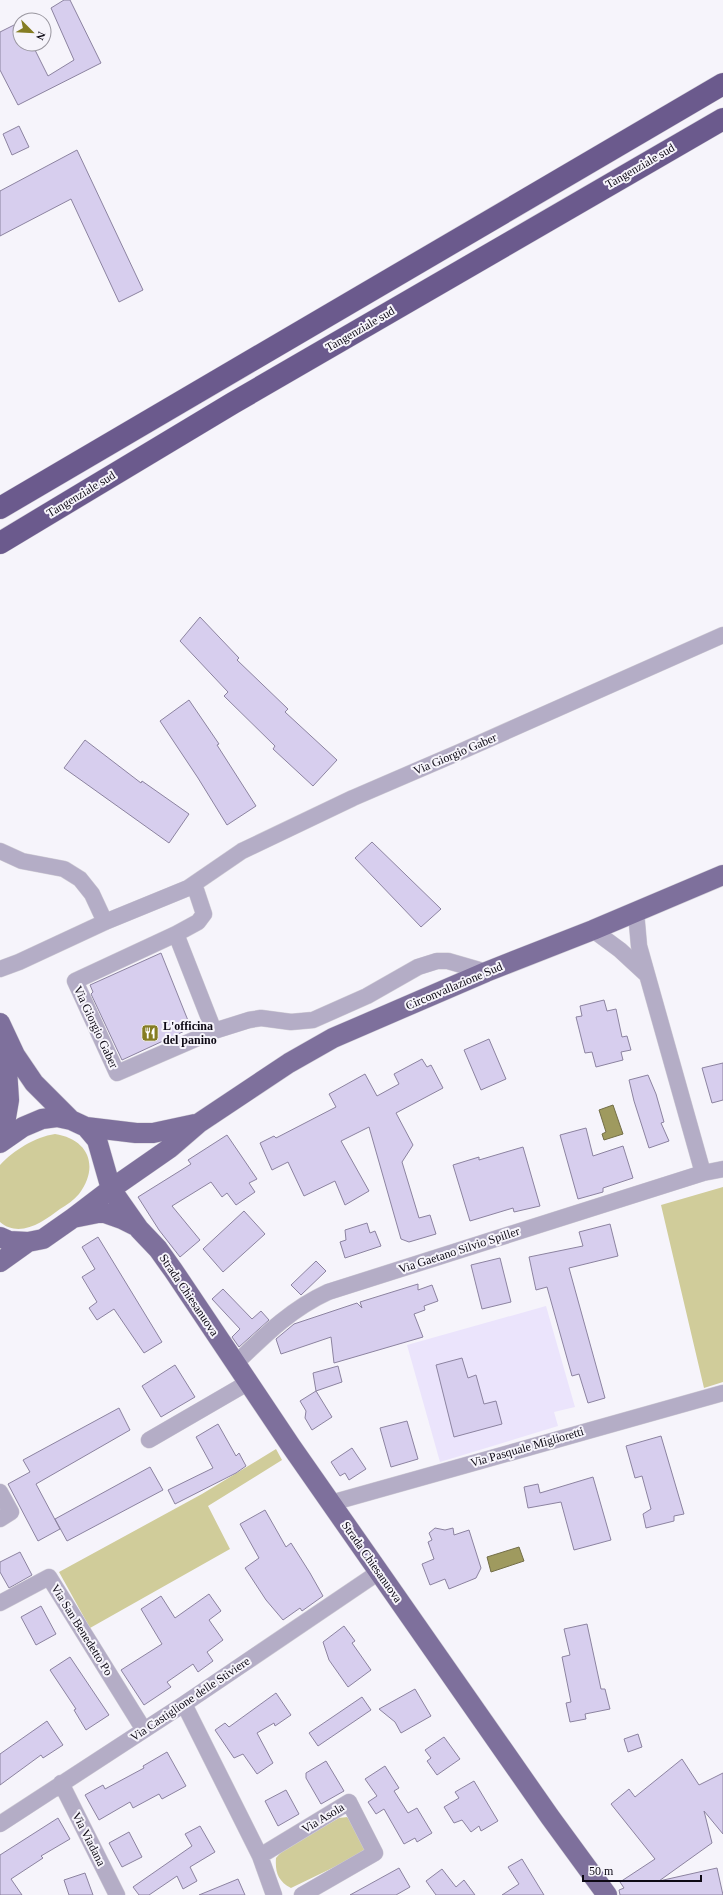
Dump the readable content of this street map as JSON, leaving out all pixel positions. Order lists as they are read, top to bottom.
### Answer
{
  "streets": {
    "highway": ["Tangenziale sud"],
    "main road": ["Circonvallazione Sud", "Strada Chiesanuova"],
    "street": [
      "Via Giorgio Gaber",
      "Via Gaetano Silvio Spiller",
      "Via Pasquale Miglioretti",
      "Via San Benedetto Po",
      "Via Castiglione delle Stiviere",
      "Via Asola",
      "Via Viadana"
    ]
  },
  "crossings": [
    ["Via Gaetano Silvio Spiller", "Strada Chiesanuova"],
    ["Strada Chiesanuova", "Via Pasquale Miglioretti"],
    ["Strada Chiesanuova", "Via Castiglione delle Stiviere"],
    ["Via San Benedetto Po", "Via Castiglione delle Stiviere"],
    ["Via Castiglione delle Stiviere", "Via Viadana"]
  ],
  "places": {
    "restaurant": ["L'officina del panino"]
  },
  "scale_bar": "50 m",
  "north": "bottom right"
}
